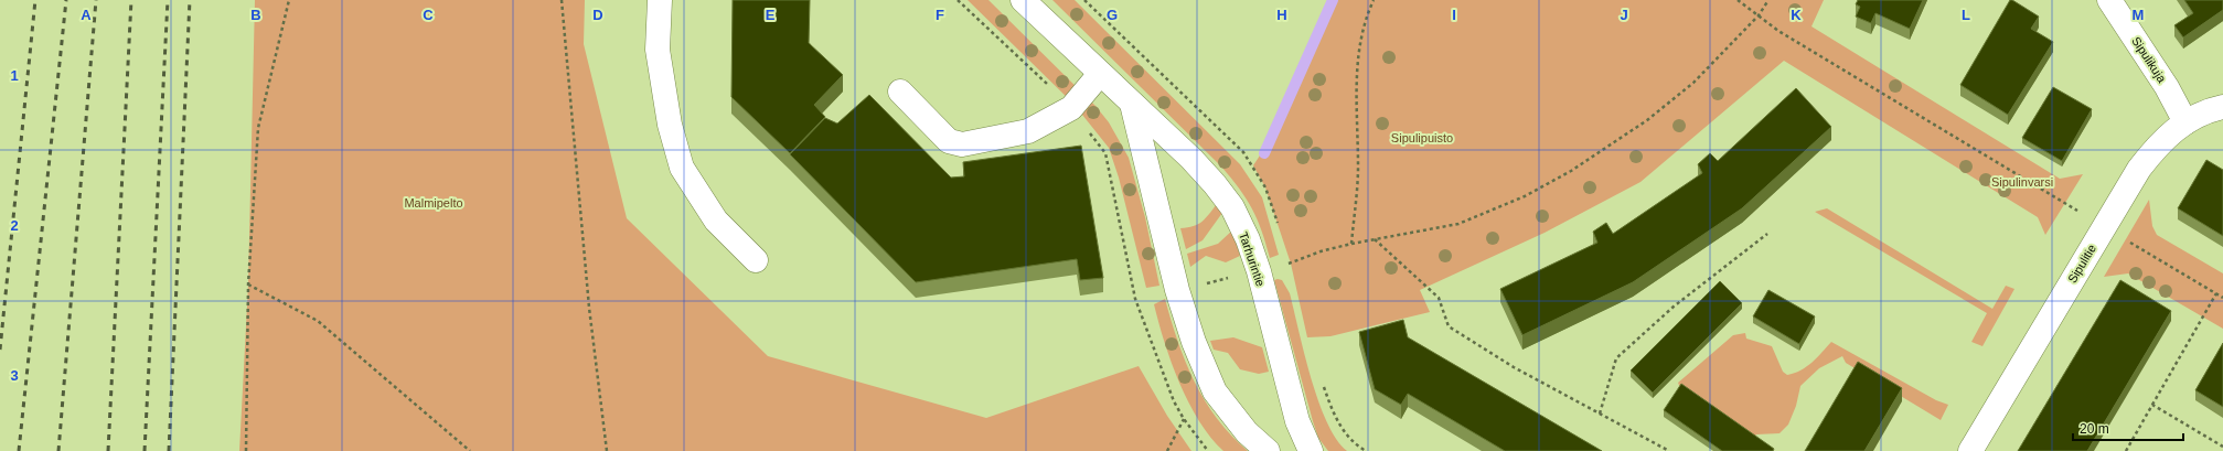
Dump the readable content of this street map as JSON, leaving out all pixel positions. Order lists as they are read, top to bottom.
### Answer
{
  "streets": {
    "street": ["Sipulikuja", "Tarhurintie", "Sipulitie"]
  },
  "crossings": [
    ["Sipulikuja", "Sipulitie"]
  ],
  "parks": ["Sipulipuisto", "Sipulinvarsi", "Malmipelto"],
  "scale_bar": "20 m",
  "grid": {
    "columns": [
      "A",
      "B",
      "C",
      "D",
      "E",
      "F",
      "G",
      "H",
      "I",
      "J",
      "K",
      "L",
      "M"
    ],
    "rows": ["1", "2", "3"]
  }
}
